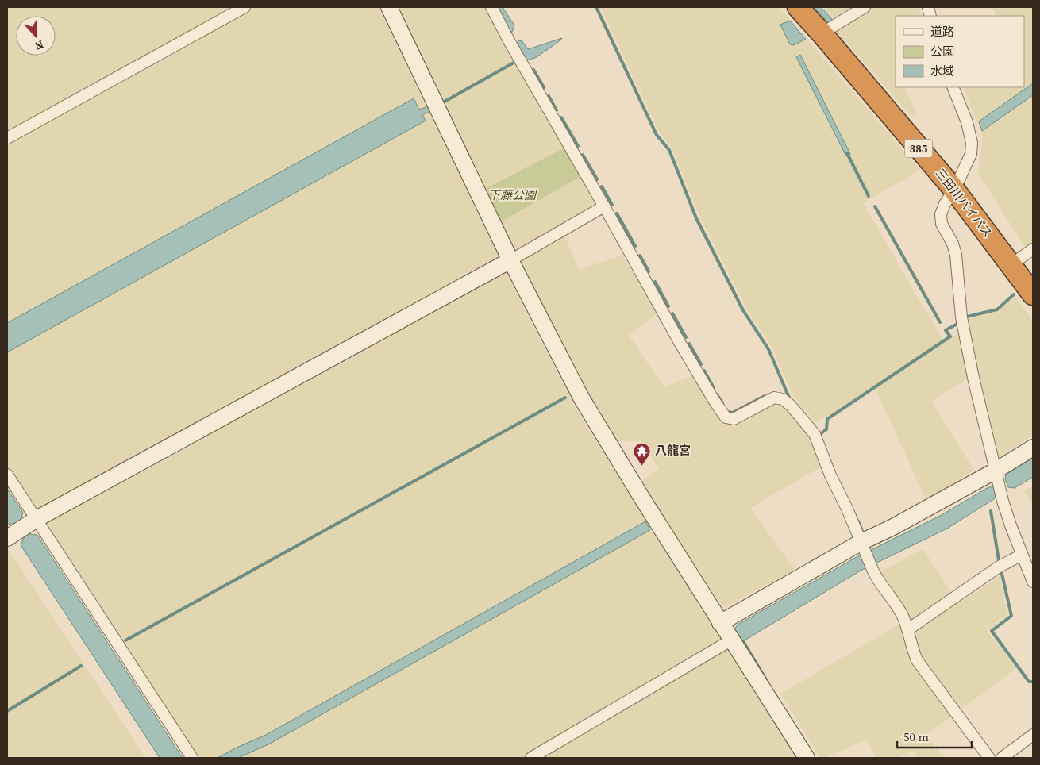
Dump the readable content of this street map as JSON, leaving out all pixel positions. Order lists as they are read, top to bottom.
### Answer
{
  "streets": {
    "highway": ["385", "三田川バイパス"]
  },
  "parks": ["下藤公園"],
  "places": {
    "temple": ["八龍宮"]
  },
  "legend": ["道路", "公園", "水域"],
  "scale_bar": "50 m",
  "north": "bottom"
}
